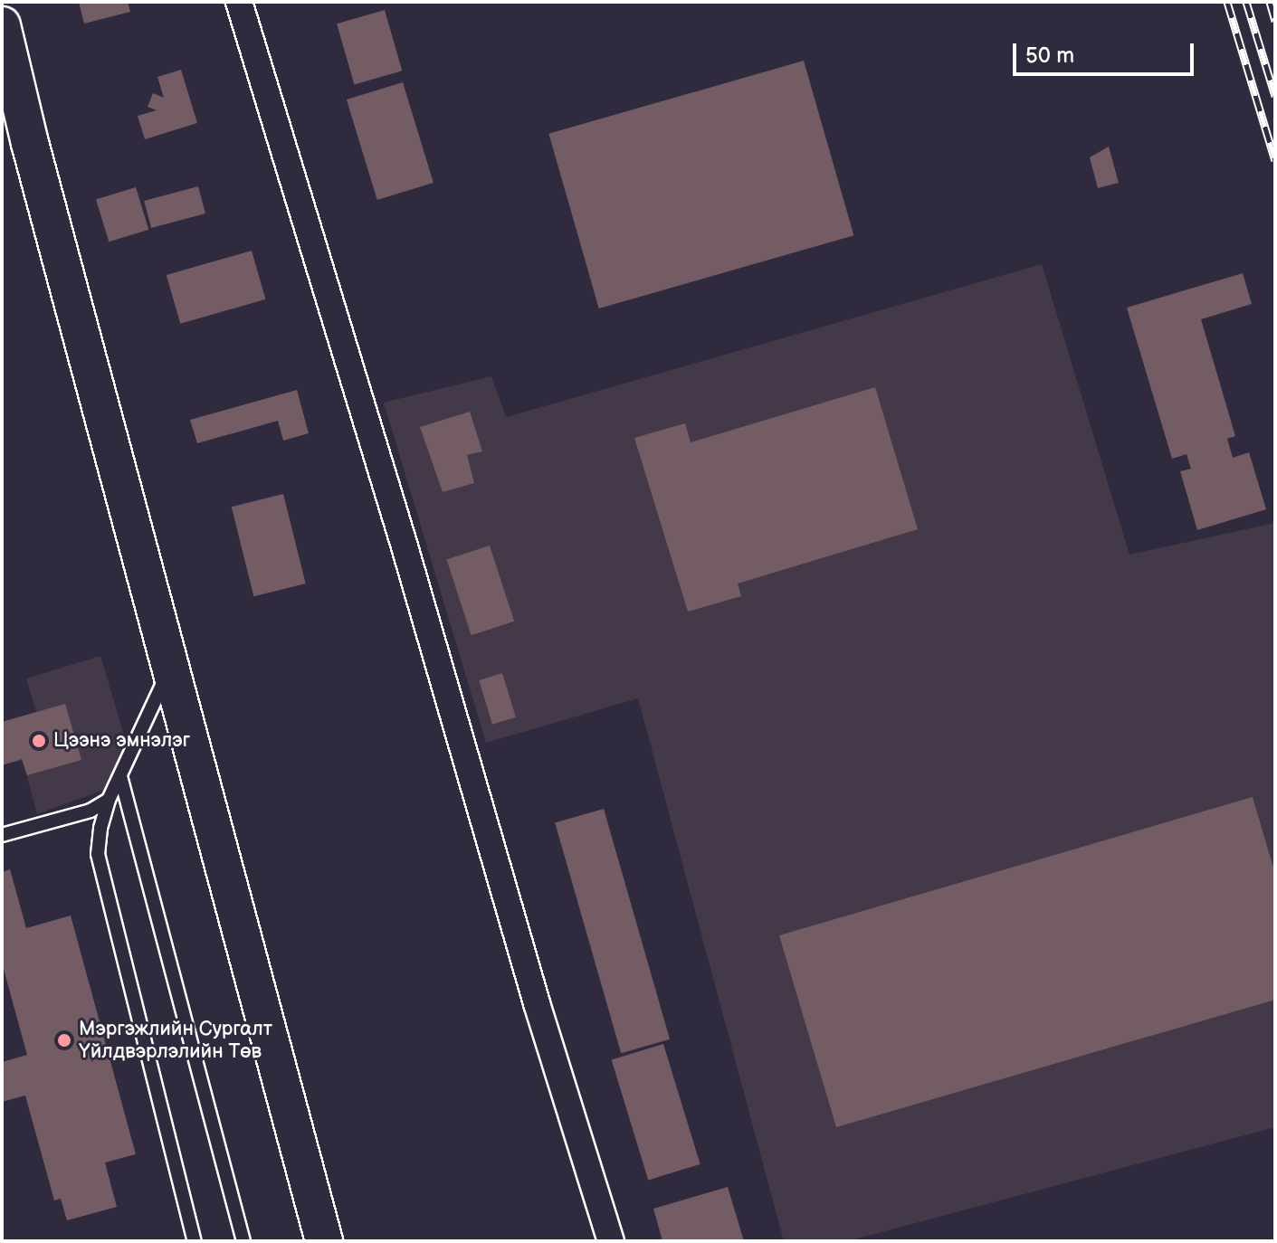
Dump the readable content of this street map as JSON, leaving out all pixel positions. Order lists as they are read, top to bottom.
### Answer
{
  "places": ["Цээнэ эмнэлэг", "Мэргэжлийн Сургалт Үйлдвэрлэлийн Төв"],
  "scale_bar": "50 m"
}
